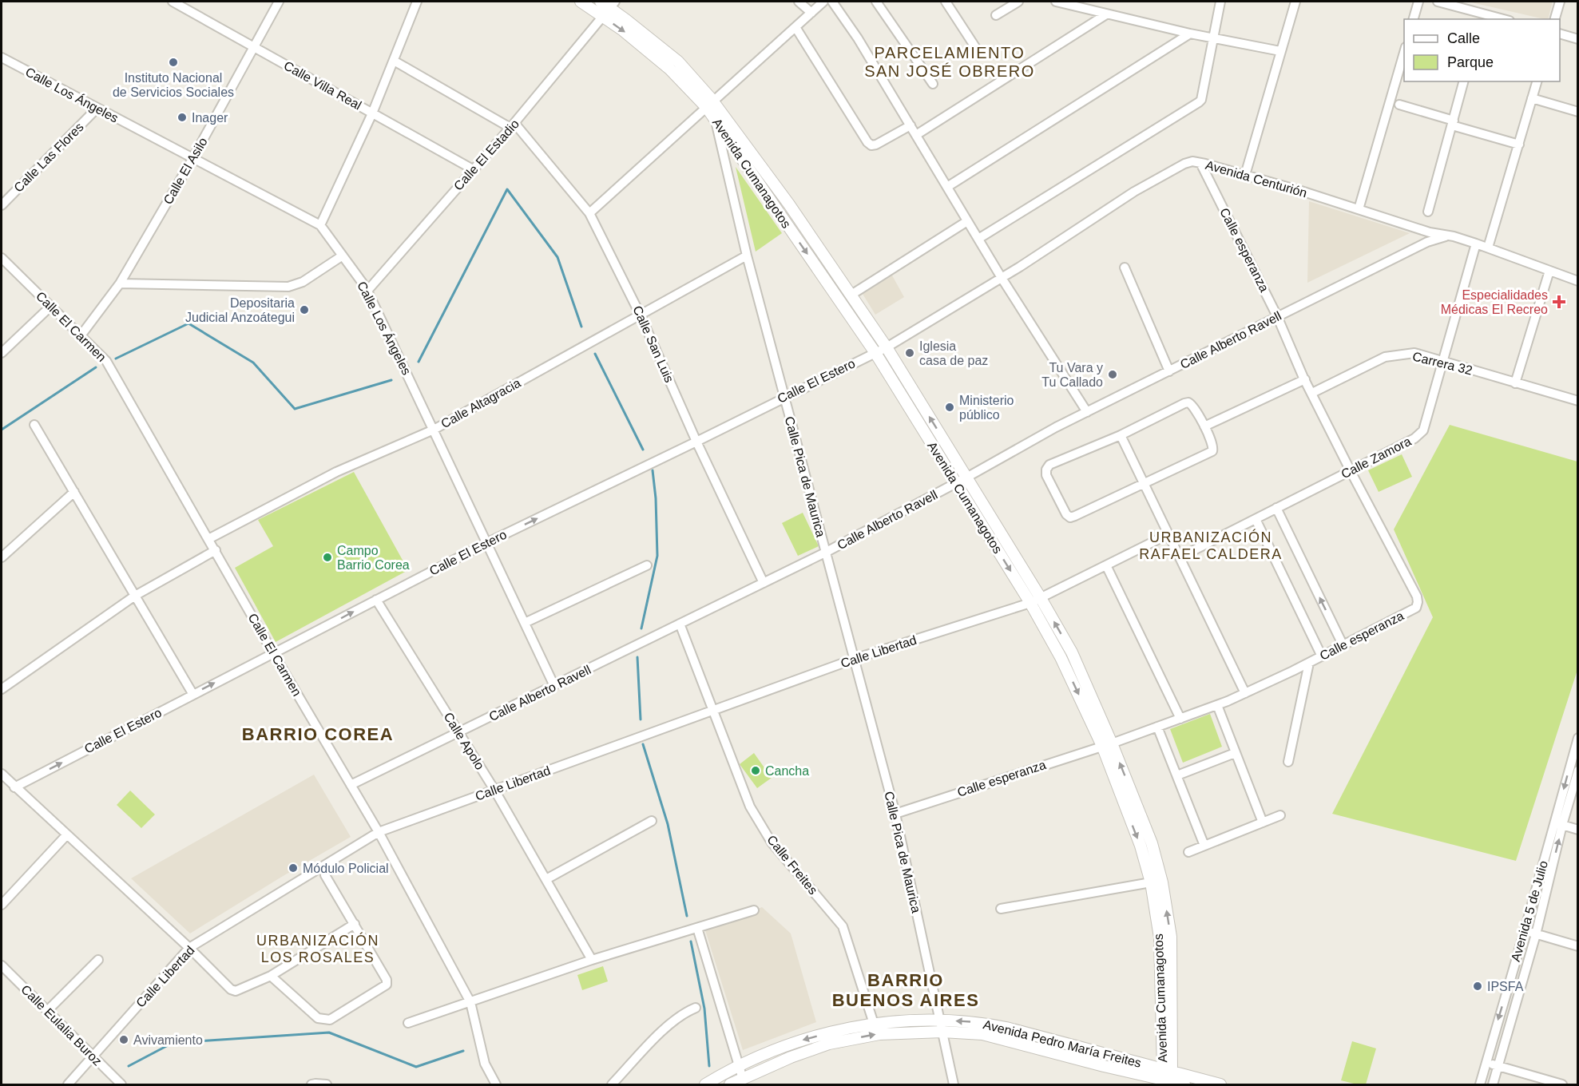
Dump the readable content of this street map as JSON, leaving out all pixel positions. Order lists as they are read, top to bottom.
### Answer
{
  "streets": {
    "street": [
      "Calle Villa Real",
      "Calle Los Ángeles",
      "Calle El Estadio",
      "Calle Las Flores",
      "Calle El Asilo",
      "Avenida Cumanagotos",
      "Avenida Centurión",
      "Calle esperanza",
      "Calle El Carmen",
      "Calle Alberto Ravell",
      "Calle San Luis",
      "Carrera 32",
      "Calle El Estero",
      "Calle Altagracia",
      "Calle Zamora",
      "Calle Pica de Maurica",
      "Calle Libertad",
      "Calle Apolo",
      "Calle Freites",
      "Avenida 5 de Julio",
      "Calle Eulalia Buroz",
      "Avenida Pedro María Freites"
    ]
  },
  "crossings": [
    ["Calle Villa Real", "Calle El Estadio"],
    ["Calle Villa Real", "Calle El Asilo"],
    ["Calle Los Ángeles", "Calle El Estadio"],
    ["Calle Los Ángeles", "Calle Las Flores"],
    ["Calle Los Ángeles", "Calle El Asilo"],
    ["Calle Los Ángeles", "Calle Alberto Ravell"],
    ["Calle Los Ángeles", "Calle El Estero"],
    ["Calle Los Ángeles", "Calle Altagracia"],
    ["Calle El Estadio", "Avenida Cumanagotos"],
    ["Calle El Estadio", "Calle San Luis"],
    ["Calle El Asilo", "Calle El Carmen"],
    ["Avenida Cumanagotos", "Avenida Centurión"],
    ["Avenida Cumanagotos", "Calle esperanza"],
    ["Avenida Cumanagotos", "Calle Alberto Ravell"],
    ["Avenida Cumanagotos", "Calle El Estero"],
    ["Avenida Cumanagotos", "Calle Pica de Maurica"],
    ["Avenida Cumanagotos", "Calle Libertad"],
    ["Avenida Cumanagotos", "Avenida Pedro María Freites"],
    ["Avenida Centurión", "Calle esperanza"],
    ["Avenida Centurión", "Calle Alberto Ravell"],
    ["Avenida Centurión", "Calle El Estero"],
    ["Avenida Centurión", "Calle Zamora"],
    ["Calle esperanza", "Calle Alberto Ravell"],
    ["Calle esperanza", "Carrera 32"],
    ["Calle esperanza", "Calle Zamora"],
    ["Calle esperanza", "Calle Pica de Maurica"],
    ["Calle El Carmen", "Calle Alberto Ravell"],
    ["Calle El Carmen", "Calle El Estero"],
    ["Calle El Carmen", "Calle Altagracia"],
    ["Calle El Carmen", "Calle Libertad"],
    ["Calle Alberto Ravell", "Calle San Luis"],
    ["Calle Alberto Ravell", "Calle Pica de Maurica"],
    ["Calle Alberto Ravell", "Calle Apolo"],
    ["Calle Alberto Ravell", "Calle Freites"],
    ["Calle San Luis", "Calle El Estero"],
    ["Calle San Luis", "Calle Altagracia"],
    ["Carrera 32", "Calle Zamora"],
    ["Calle El Estero", "Calle Pica de Maurica"],
    ["Calle El Estero", "Calle Apolo"],
    ["Calle Altagracia", "Calle Pica de Maurica"],
    ["Calle Pica de Maurica", "Calle Libertad"],
    ["Calle Pica de Maurica", "Avenida Pedro María Freites"],
    ["Calle Libertad", "Calle Apolo"],
    ["Calle Libertad", "Calle Freites"],
    ["Calle Libertad", "Calle Eulalia Buroz"],
    ["Calle Freites", "Avenida Pedro María Freites"]
  ],
  "one_way": ["Calle El Estero"],
  "districts": [
    "PARCELAMIENTO SAN JOSÉ OBRERO",
    "URBANIZACIÓN RAFAEL CALDERA",
    "BARRIO COREA",
    "URBANIZACIÓN LOS ROSALES",
    "BARRIO BUENOS AIRES"
  ],
  "places": {
    "other": [
      "Instituto Nacional de Servicios Sociales",
      "Inager",
      "Depositaria Judicial Anzoátegui",
      "Iglesia casa de paz",
      "Tu Vara y Tu Callado",
      "Ministerio público",
      "Campo Barrio Corea",
      "Cancha",
      "Módulo Policial",
      "IPSFA",
      "Avivamiento"
    ],
    "health": ["Especialidades Médicas El Recreo"]
  },
  "legend": ["Calle", "Parque"]
}
